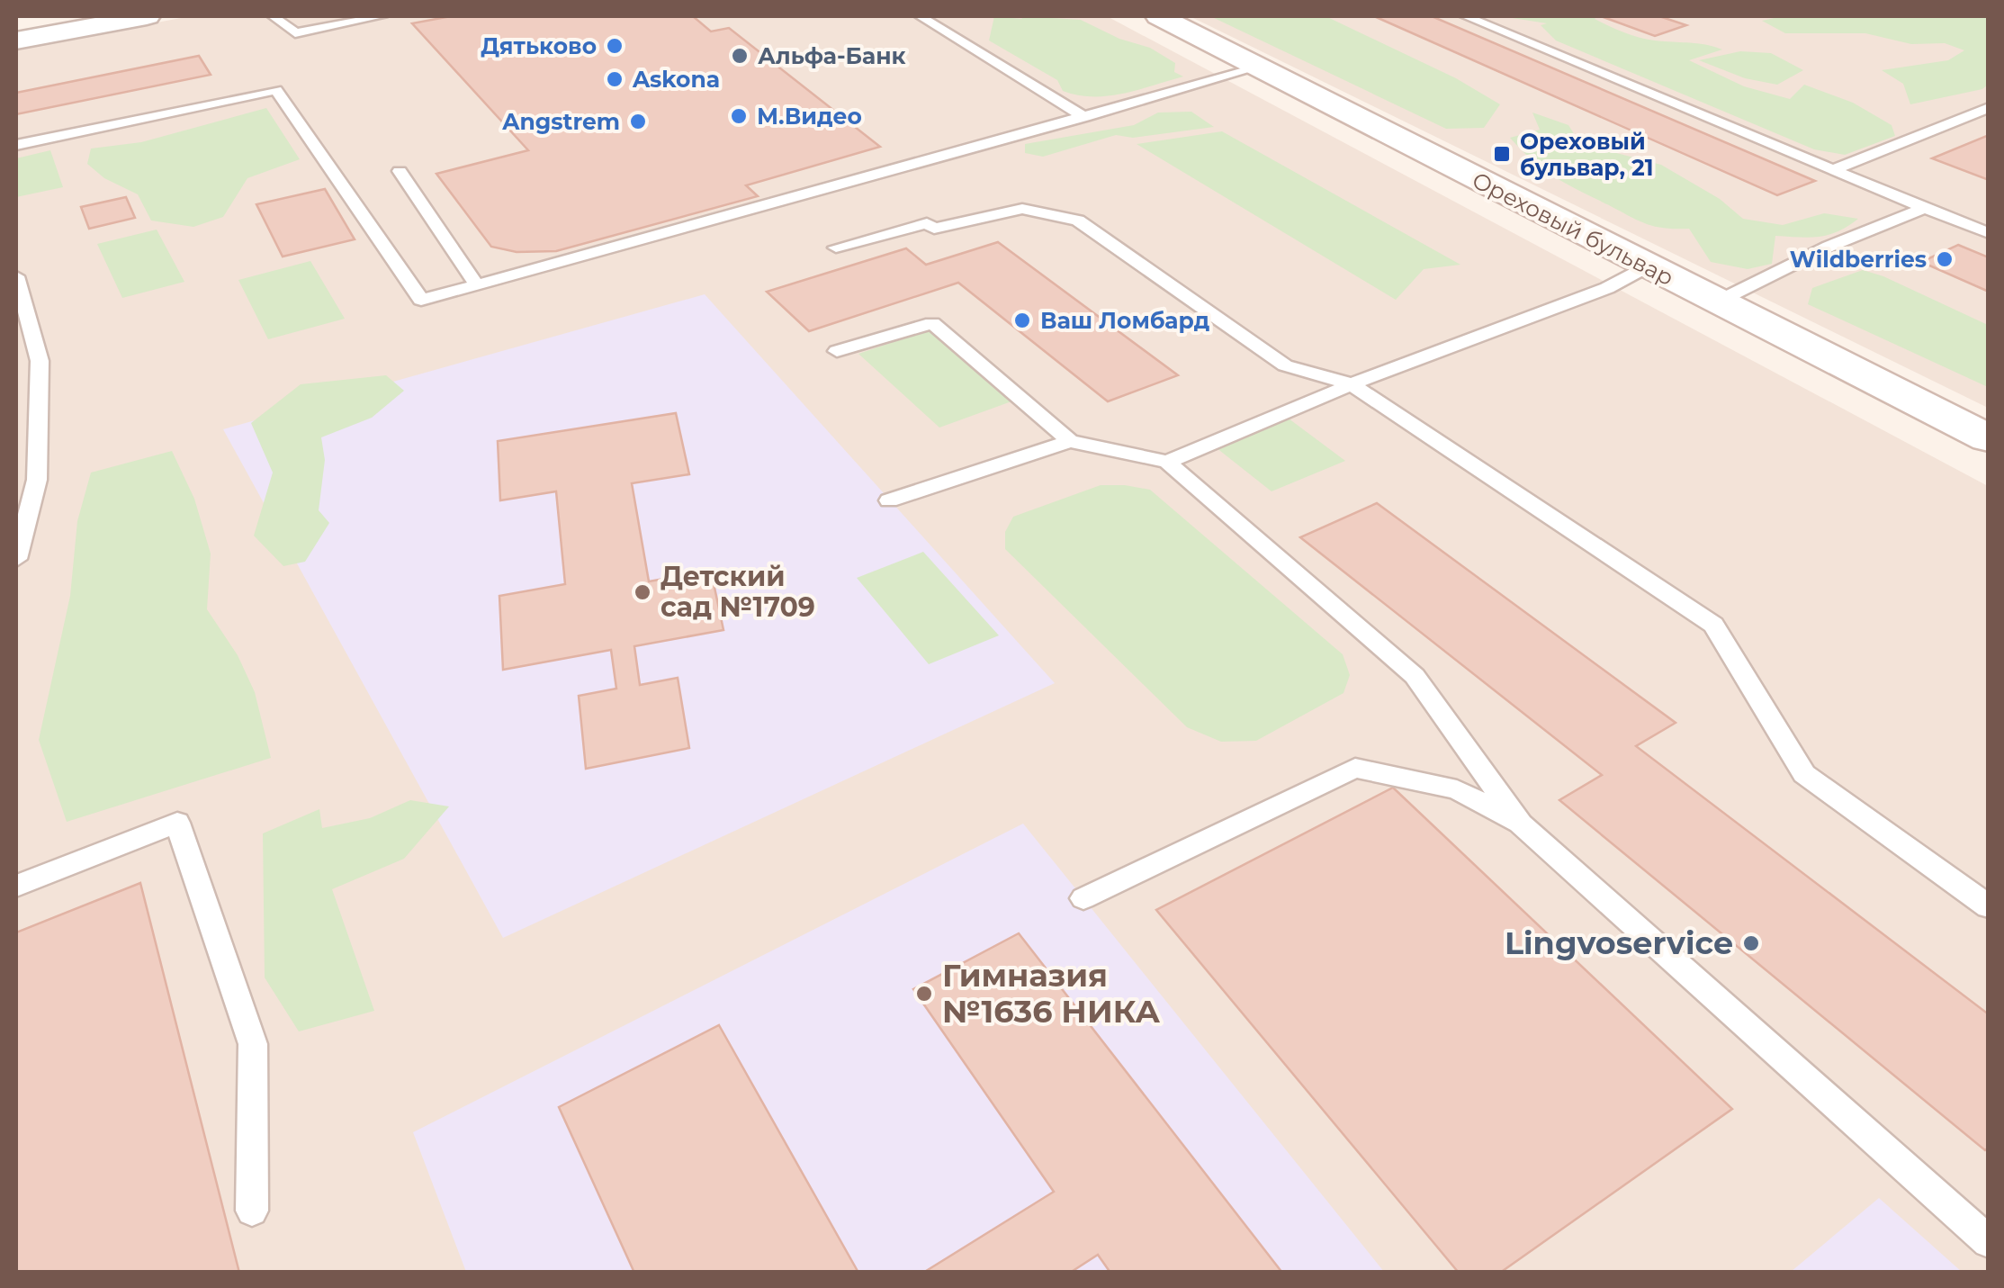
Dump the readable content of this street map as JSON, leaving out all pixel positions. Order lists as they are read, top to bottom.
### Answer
{
  "streets": {
    "main road": ["Ореховый бульвар"]
  },
  "places": {
    "other": [
      "Дятьково",
      "Альфа-Банк",
      "Askona",
      "М.Видео",
      "Angstrem",
      "Wildberries",
      "Ваш Ломбард",
      "Детский сад №1709",
      "Lingvoservice",
      "Гимназия №1636 НИКА"
    ],
    "transit": ["Ореховый бульвар, 21"]
  }
}
